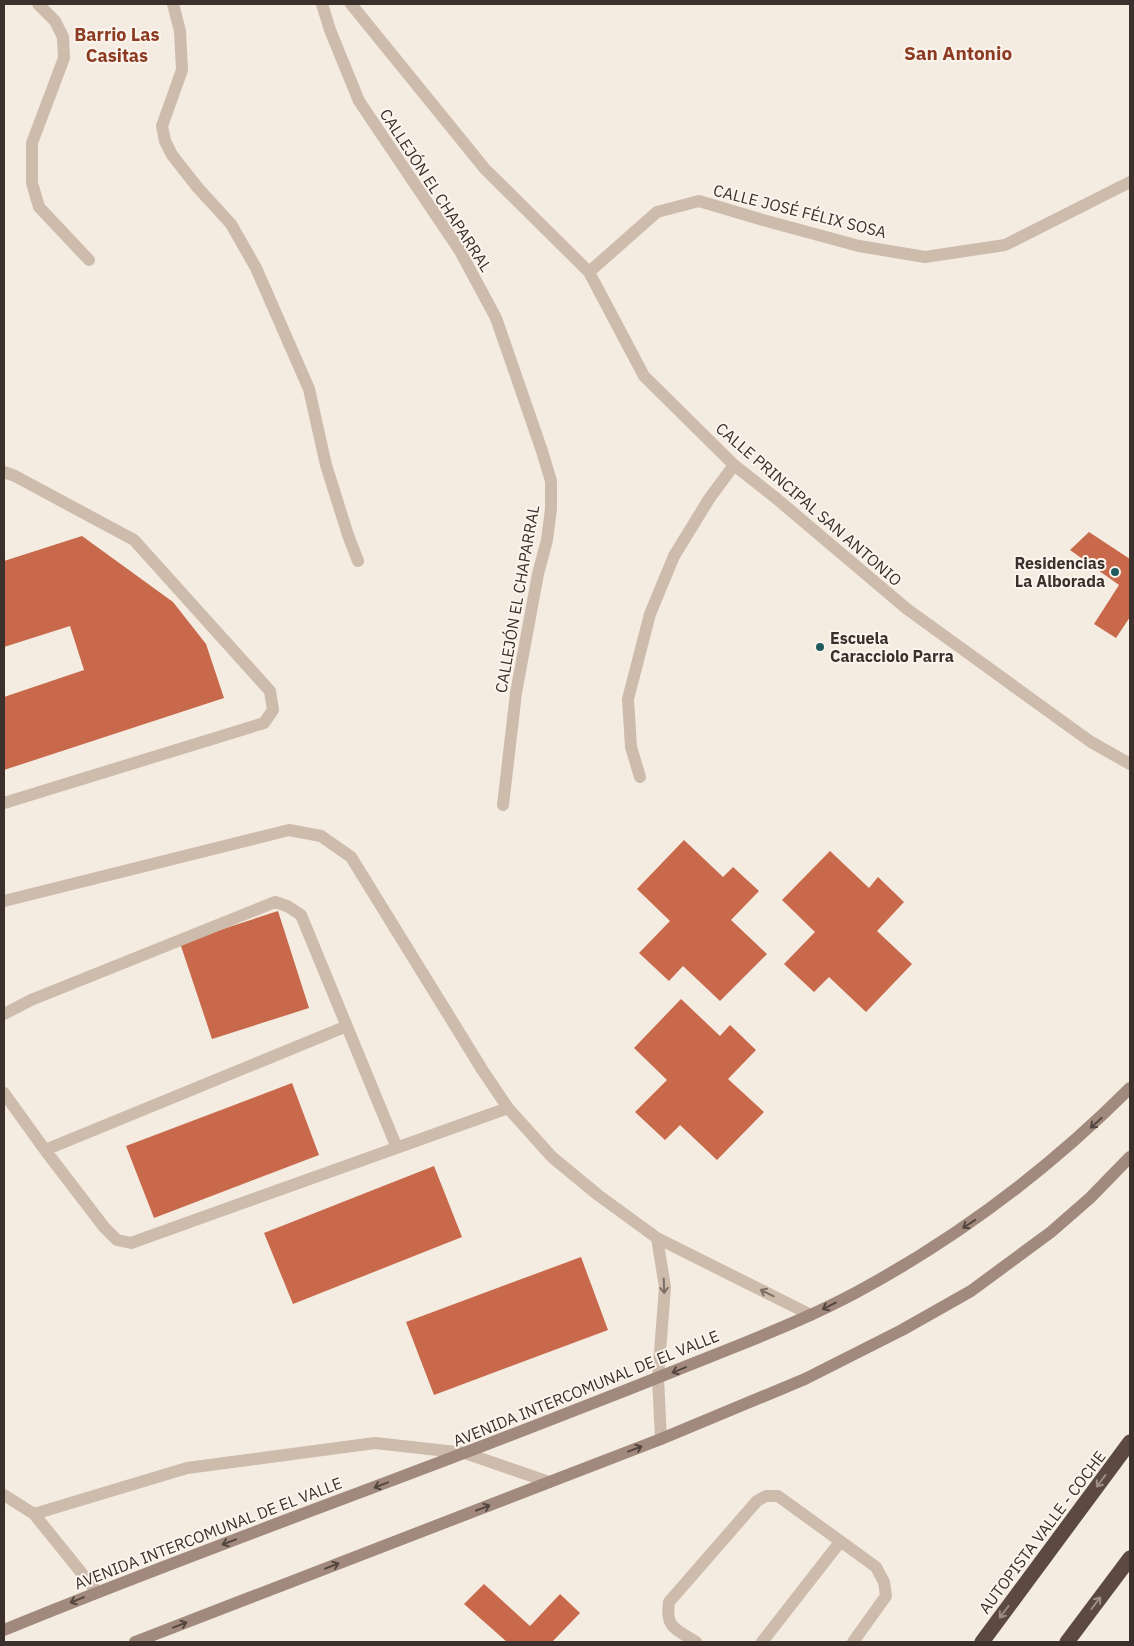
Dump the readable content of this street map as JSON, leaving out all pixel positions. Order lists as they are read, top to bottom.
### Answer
{
  "streets": {
    "highway": ["AUTOPISTA VALLE - COCHE"],
    "main road": ["AVENIDA INTERCOMUNAL DE EL VALLE"],
    "street": ["CALLEJÓN EL CHAPARRAL", "CALLE JOSÉ FÉLIX SOSA", "CALLE PRINCIPAL SAN ANTONIO"]
  },
  "crossings": [
    ["CALLE JOSÉ FÉLIX SOSA", "CALLE PRINCIPAL SAN ANTONIO"]
  ],
  "districts": ["Barrio Las Casitas", "San Antonio"],
  "places": ["Residencias La Alborada", "Escuela Caracciolo Parra"]
}
